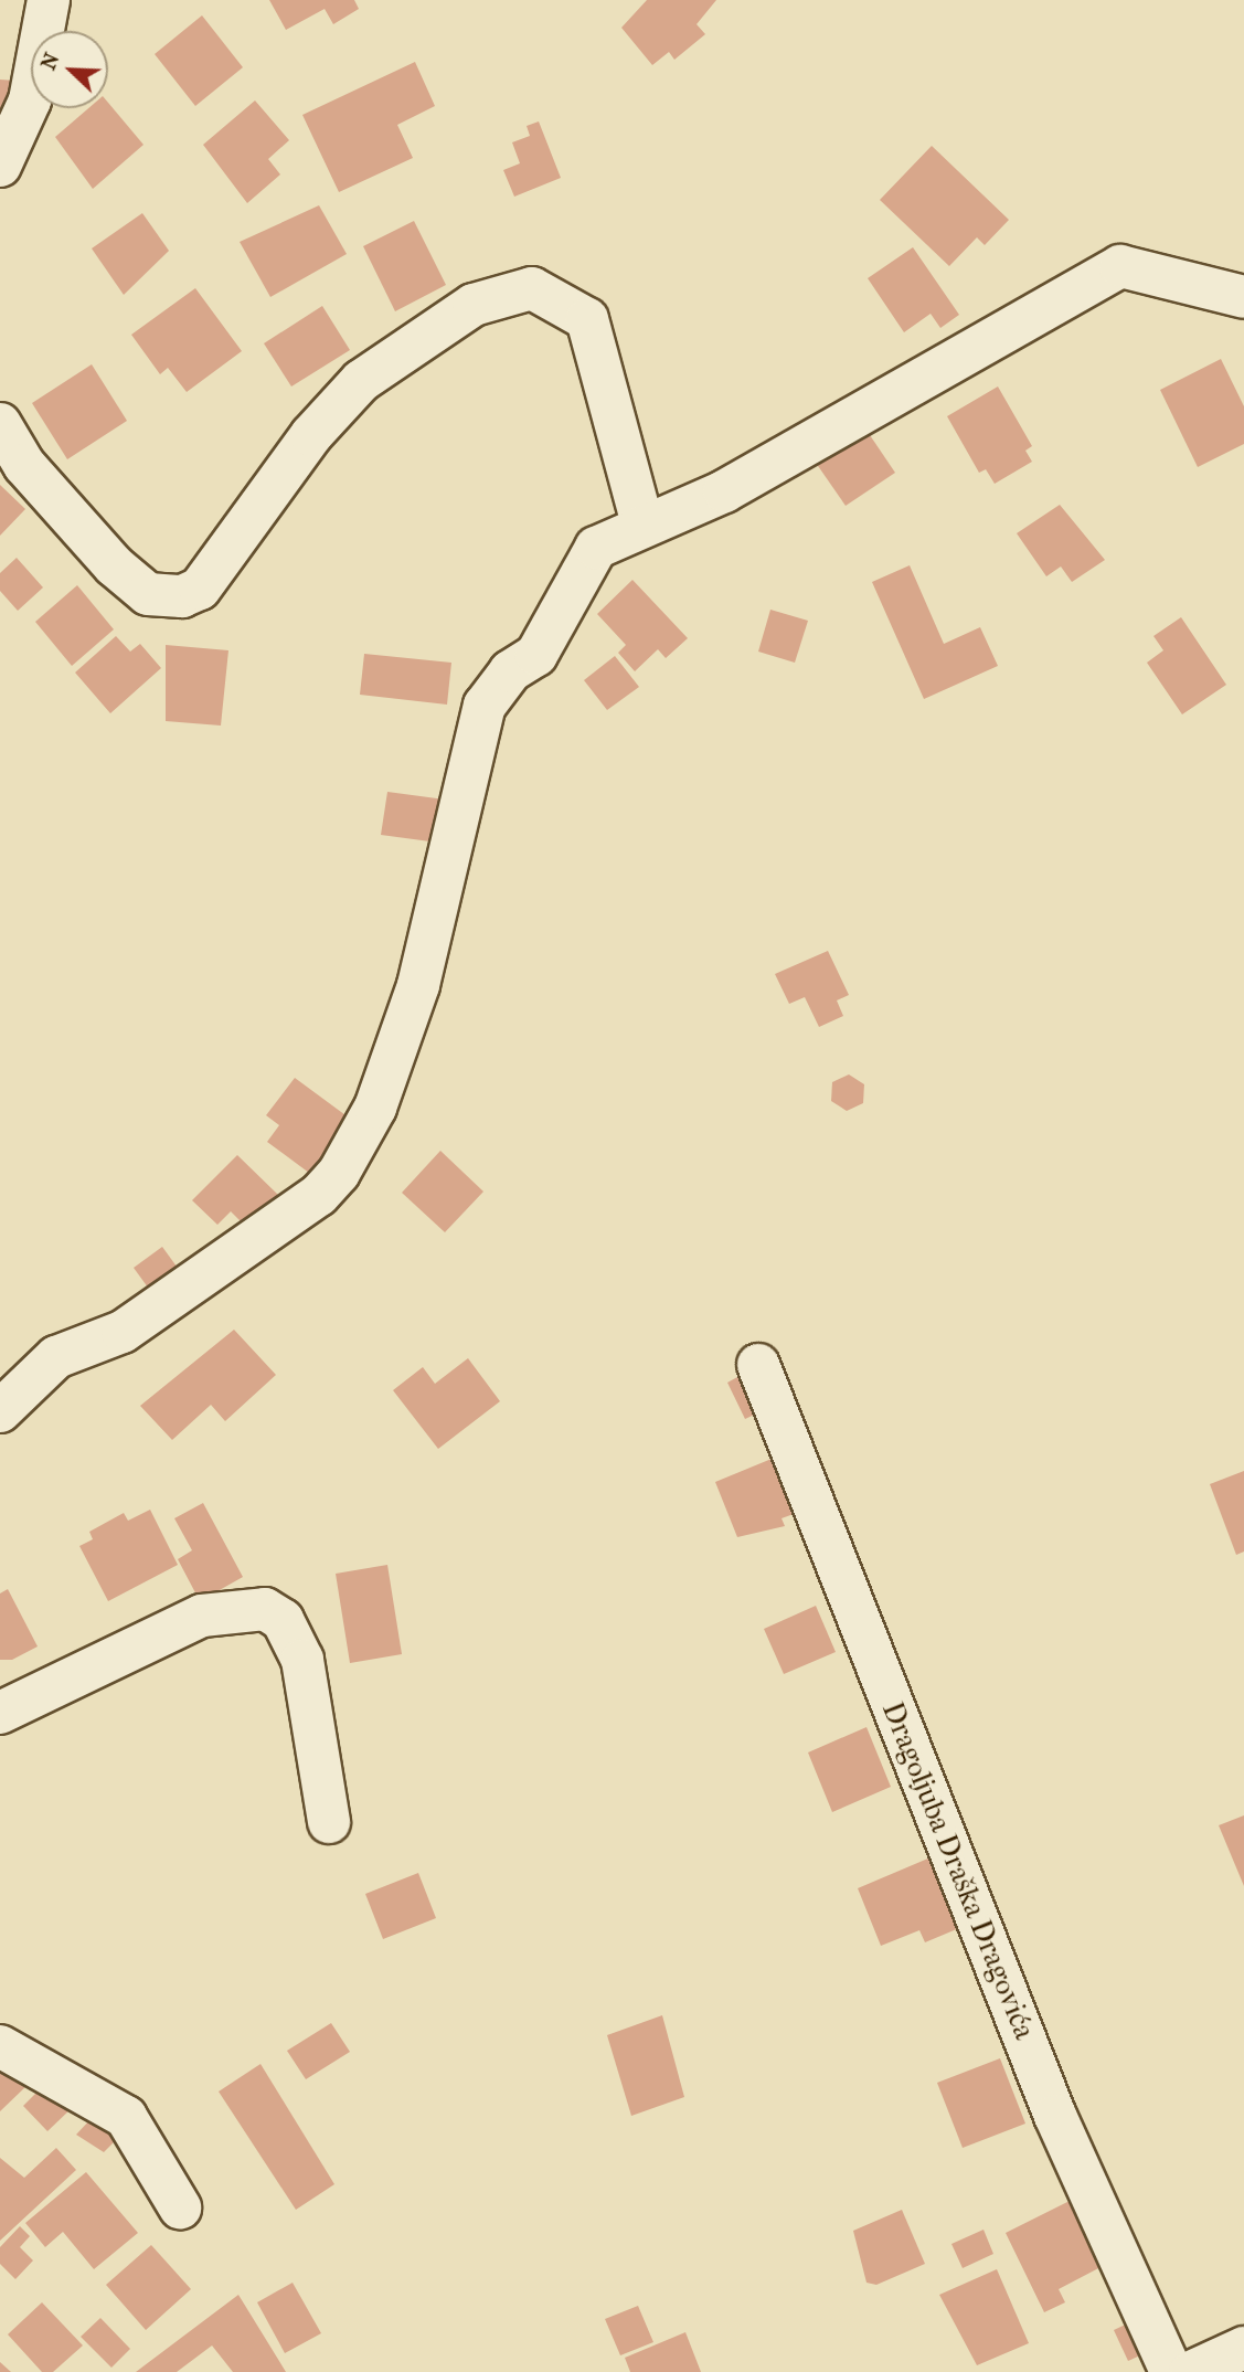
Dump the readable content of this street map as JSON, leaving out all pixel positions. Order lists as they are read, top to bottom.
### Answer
{
  "streets": {
    "street": ["Dragoljuba Draška Dragovića"]
  },
  "north": "top left"
}
